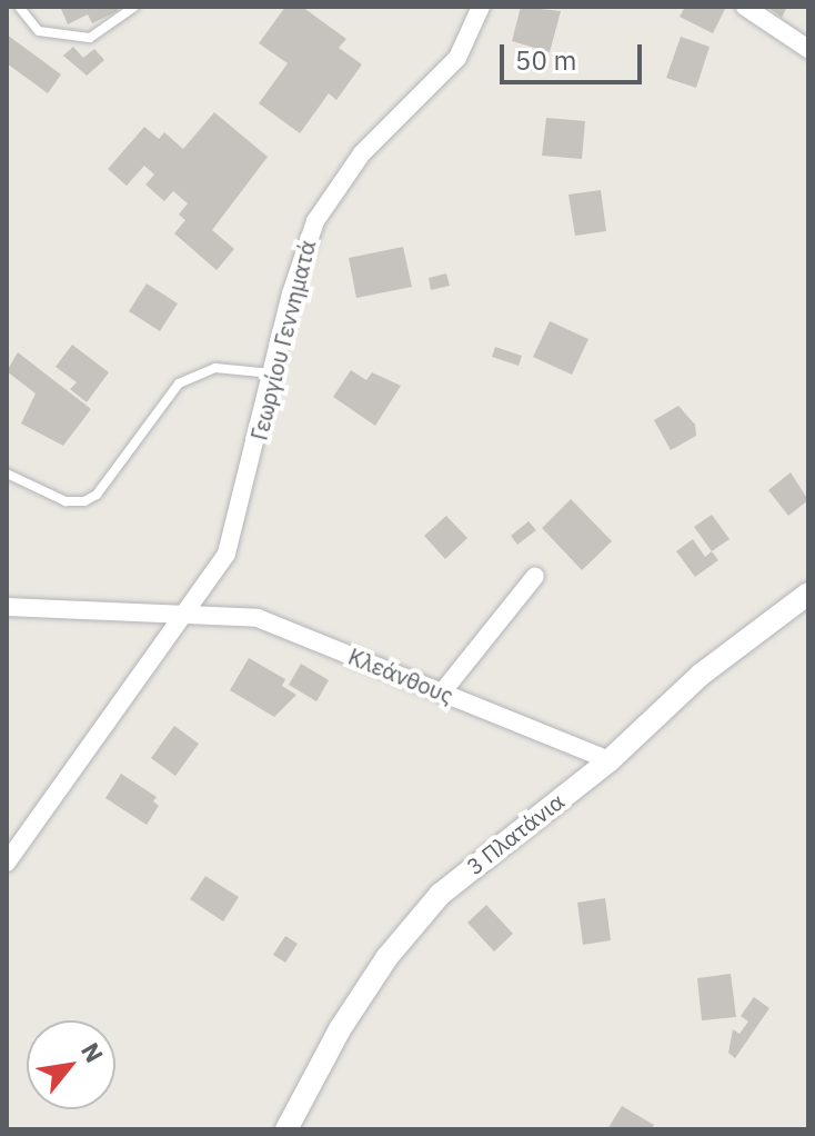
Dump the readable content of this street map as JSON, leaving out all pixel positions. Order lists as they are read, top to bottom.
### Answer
{
  "streets": {
    "street": ["Γεωργίου Γεννηματά", "Κλεάνθους", "3 Πλατάνια"]
  },
  "crossings": [
    ["Γεωργίου Γεννηματά", "Κλεάνθους"],
    ["Κλεάνθους", "3 Πλατάνια"]
  ],
  "scale_bar": "50 m",
  "north": "top right"
}
